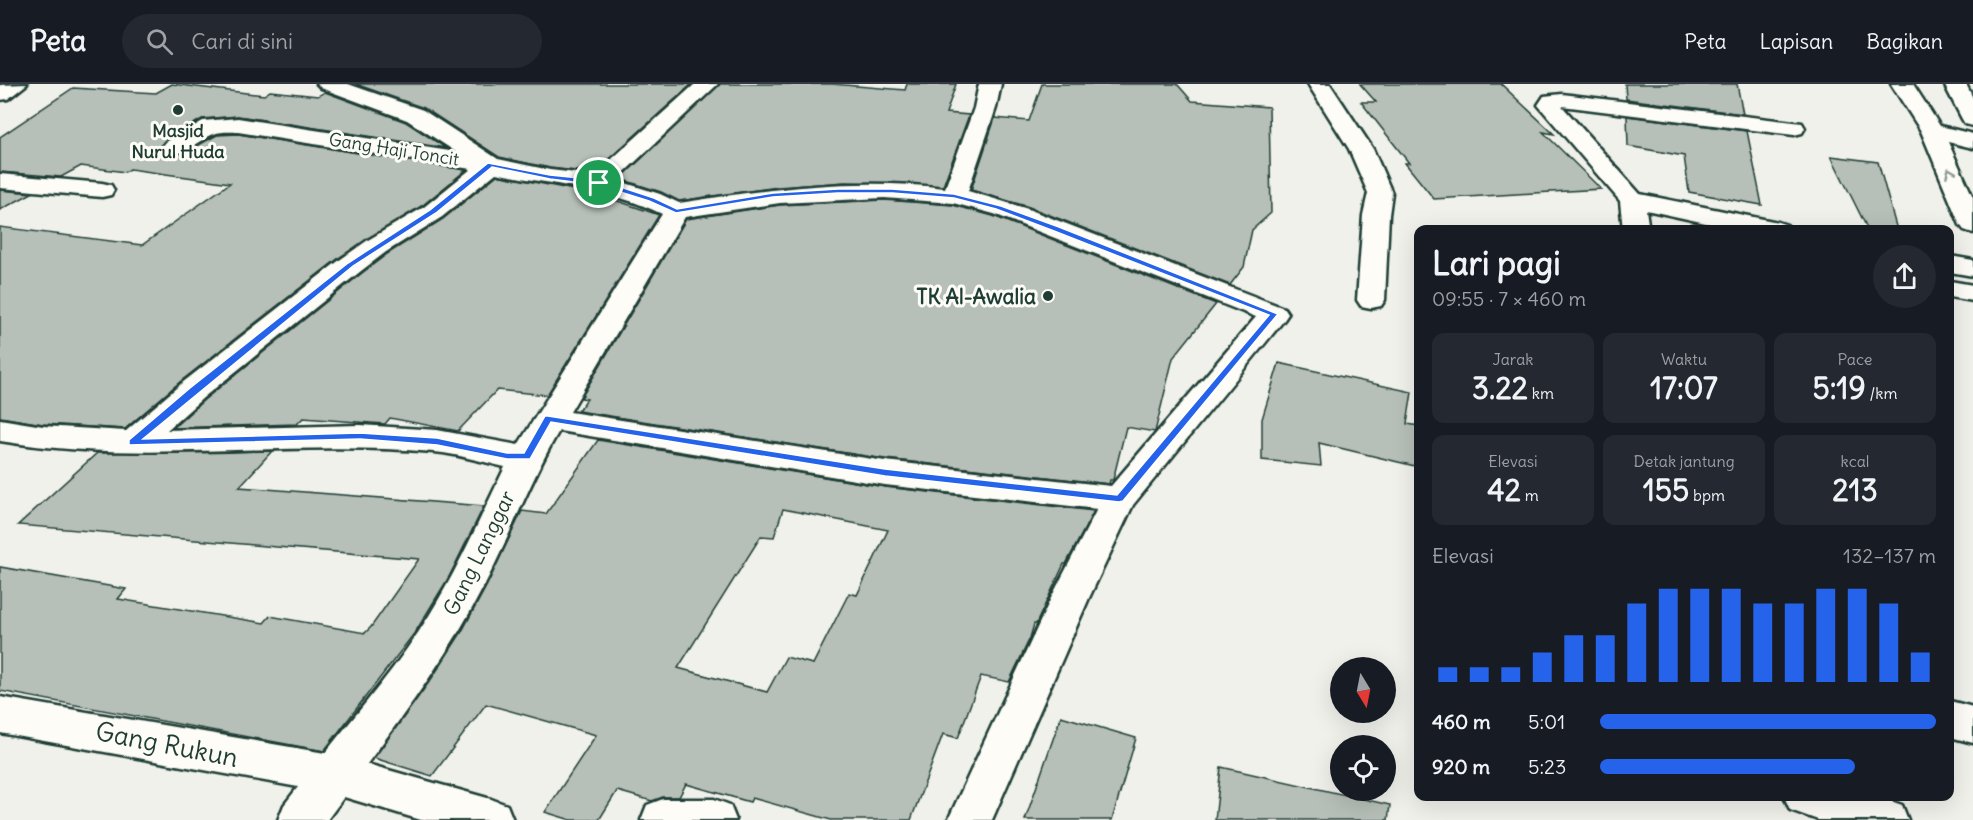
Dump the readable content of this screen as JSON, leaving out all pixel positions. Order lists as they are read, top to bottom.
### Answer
{
  "streets": {
    "street": ["Gang Haji Toncit", "Gang Langgar", "Gang Rukun"]
  },
  "crossings": [
    ["Gang Langgar", "Gang Rukun"]
  ],
  "places": ["Masjid Nurul Huda", "TK Al-Awalia"],
  "north": "bottom",
  "page": {
    "header": "Peta",
    "search": "Cari di sini",
    "nav": ["Peta", "Lapisan", "Bagikan"],
    "heading": ["Lari pagi", "09:55 · 7 × 460 m"],
    "stats": [
      ["Jarak", "3.22 km"],
      ["Waktu", "17:07"],
      ["Pace", "5:19 /km"],
      ["Elevasi", "42 m"],
      ["Detak jantung", "155 bpm"],
      ["kcal", "213"]
    ],
    "chart": ["Elevasi", "132–137 m"],
    "list": [
      {
        "name": "460 m",
        "note": "5:01"
      },
      {
        "name": "920 m",
        "note": "5:23"
      }
    ]
  }
}
